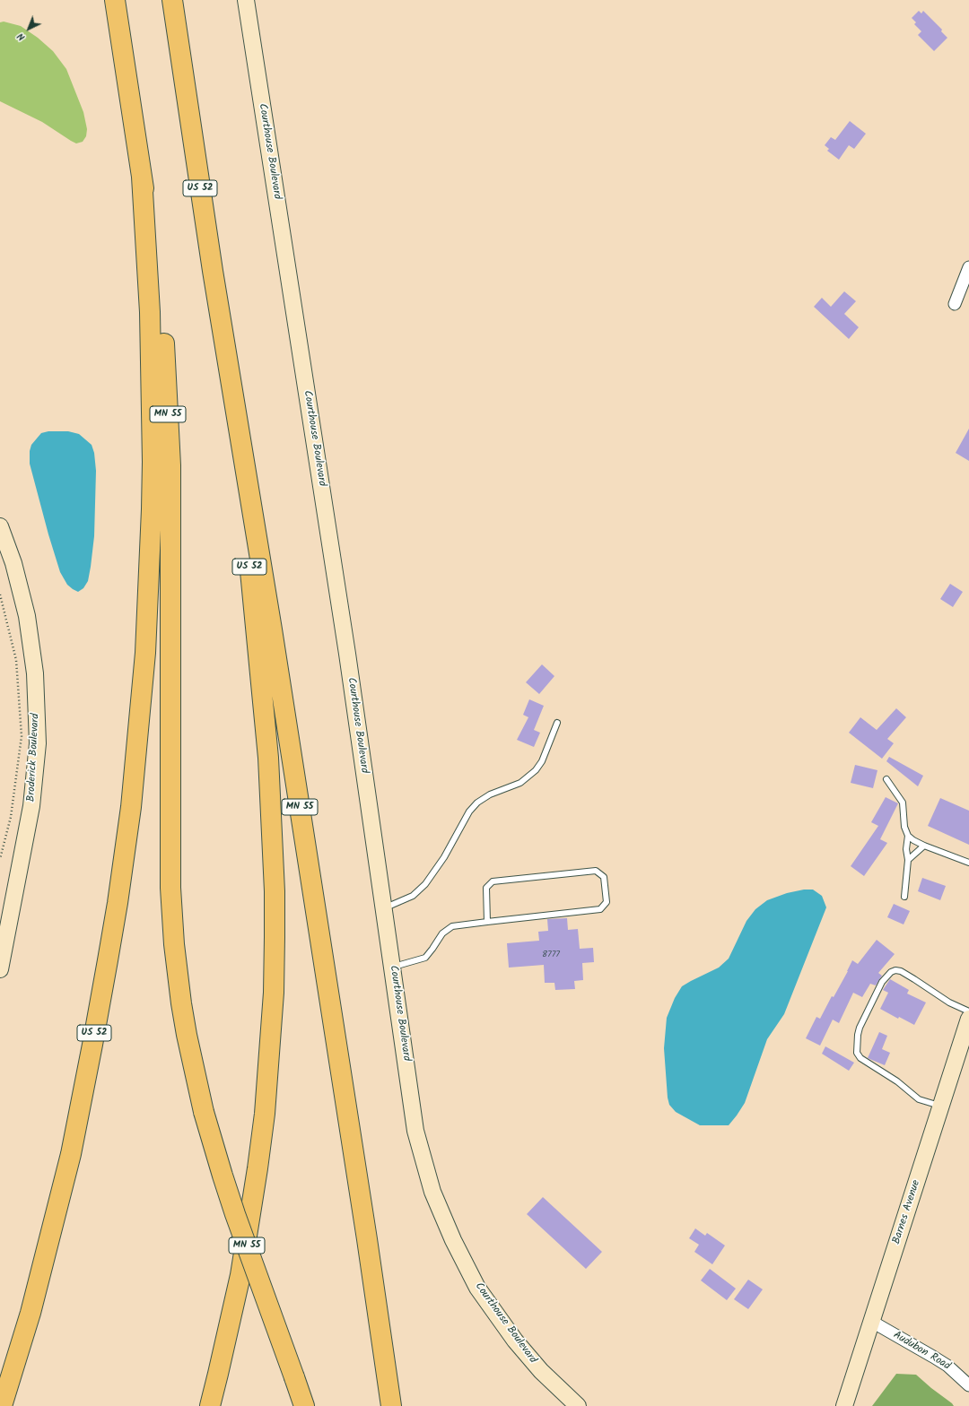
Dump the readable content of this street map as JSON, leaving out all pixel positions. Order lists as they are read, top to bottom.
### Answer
{
  "streets": {
    "highway": ["US 52", "MN 55"],
    "street": [
      "Courthouse Boulevard",
      "Broderick Boulevard",
      "Barnes Avenue",
      "Audubon Road"
    ]
  },
  "crossings": [
    ["US 52", "MN 55"],
    ["Barnes Avenue", "Audubon Road"]
  ],
  "house_numbers": ["8777"],
  "north": "bottom left"
}
